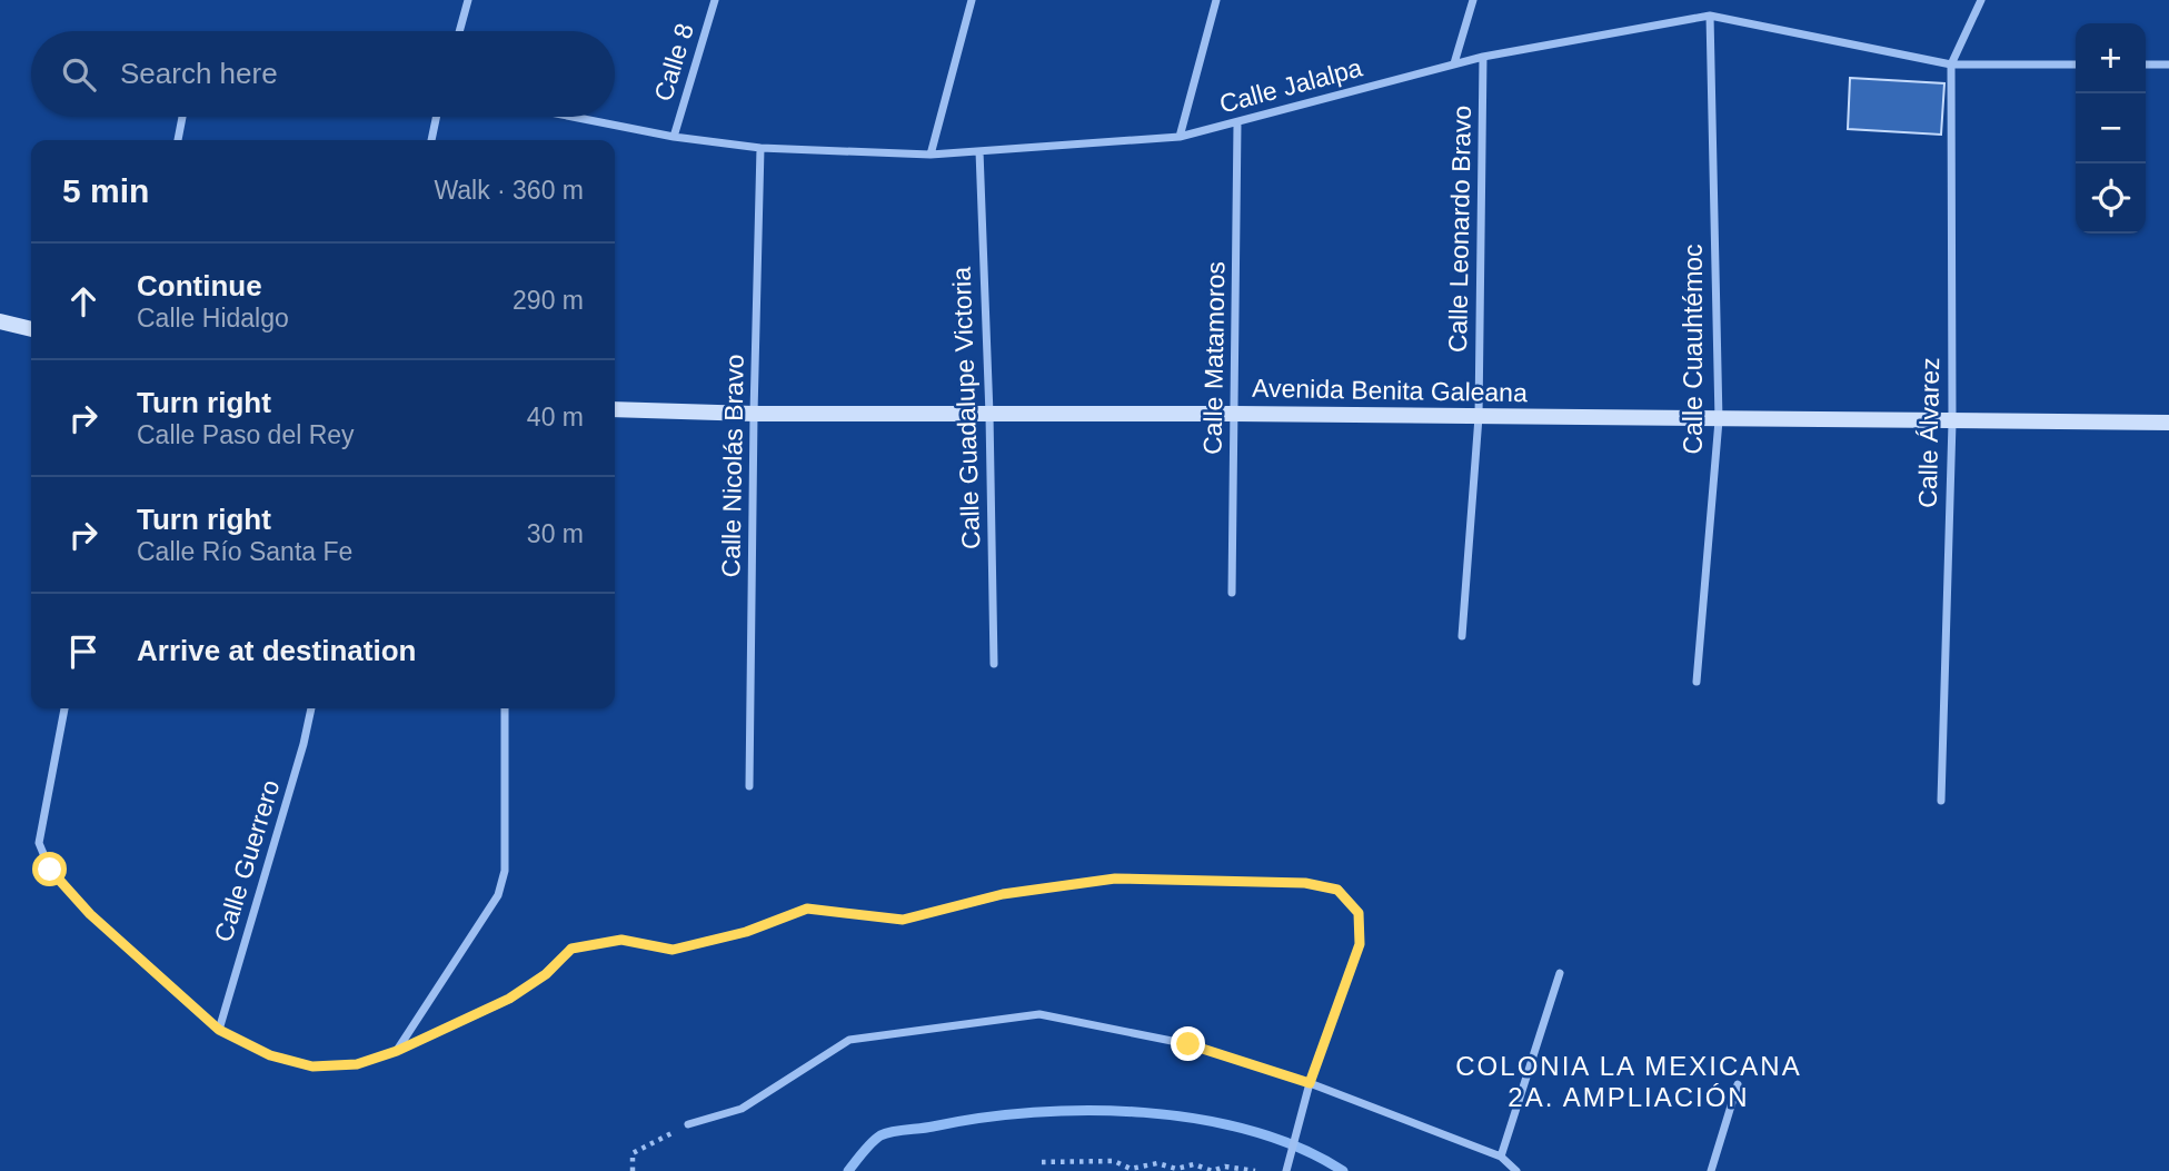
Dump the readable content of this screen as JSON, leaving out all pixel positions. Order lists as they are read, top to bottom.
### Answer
{
  "streets": {
    "street": [
      "Calle 8",
      "Calle Jalalpa",
      "Calle Leonardo Bravo",
      "Calle Cuauhtémoc",
      "Calle Matamoros",
      "Avenida Benita Galeana",
      "Calle Guadalupe Victoria",
      "Calle Álvarez",
      "Calle Nicolás Bravo",
      "Calle Guerrero"
    ]
  },
  "crossings": [
    ["Calle 8", "Calle Jalalpa"],
    ["Calle Jalalpa", "Calle Leonardo Bravo"],
    ["Calle Jalalpa", "Calle Cuauhtémoc"],
    ["Calle Jalalpa", "Calle Matamoros"],
    ["Calle Jalalpa", "Calle Guadalupe Victoria"],
    ["Calle Jalalpa", "Calle Álvarez"],
    ["Calle Jalalpa", "Calle Nicolás Bravo"],
    ["Calle Leonardo Bravo", "Avenida Benita Galeana"],
    ["Calle Cuauhtémoc", "Avenida Benita Galeana"],
    ["Calle Matamoros", "Avenida Benita Galeana"],
    ["Avenida Benita Galeana", "Calle Guadalupe Victoria"],
    ["Avenida Benita Galeana", "Calle Álvarez"],
    ["Avenida Benita Galeana", "Calle Nicolás Bravo"]
  ],
  "districts": ["COLONIA LA MEXICANA 2A. AMPLIACIÓN"],
  "page": {
    "map_buttons": ["+", "−"],
    "search": "Search here",
    "heading": ["5 min", "Walk · 360 m"],
    "list": [
      ["Continue", "Calle Hidalgo", "290 m"],
      ["Turn right", "Calle Paso del Rey", "40 m"],
      ["Turn right", "Calle Río Santa Fe", "30 m"],
      "Arrive at destination"
    ]
  }
}
